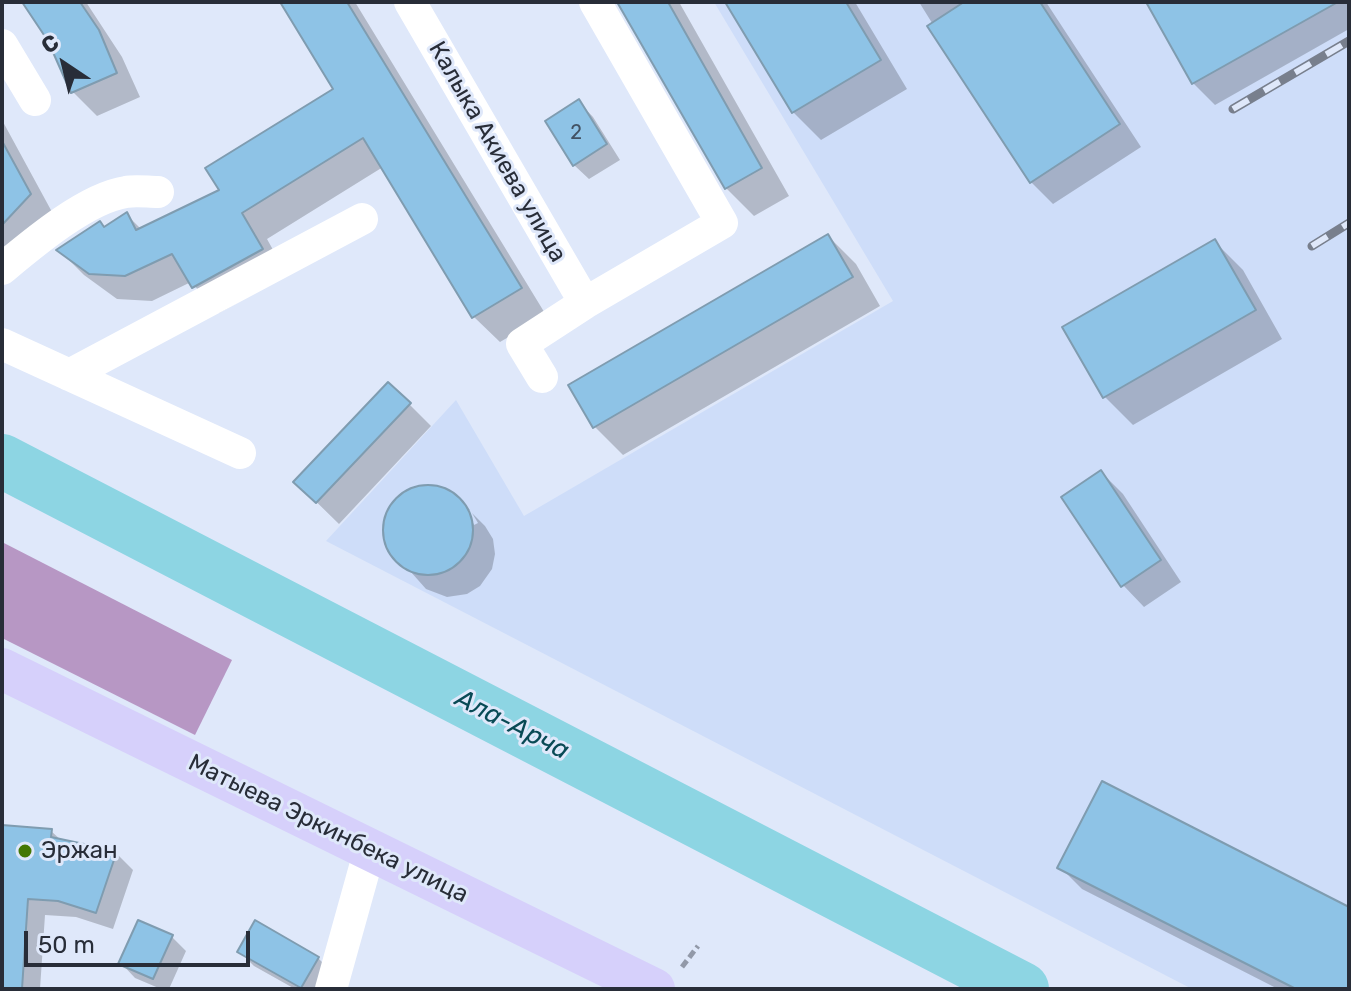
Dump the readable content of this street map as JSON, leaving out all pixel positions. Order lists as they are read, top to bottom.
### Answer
{
  "streets": {
    "main road": ["Матыева Эркинбека улица"],
    "street": ["Калыка Акиева улица"]
  },
  "water": ["Ала-Арча"],
  "places": ["Эржан"],
  "house_numbers": ["2"],
  "scale_bar": "50 m",
  "north": "top left"
}
